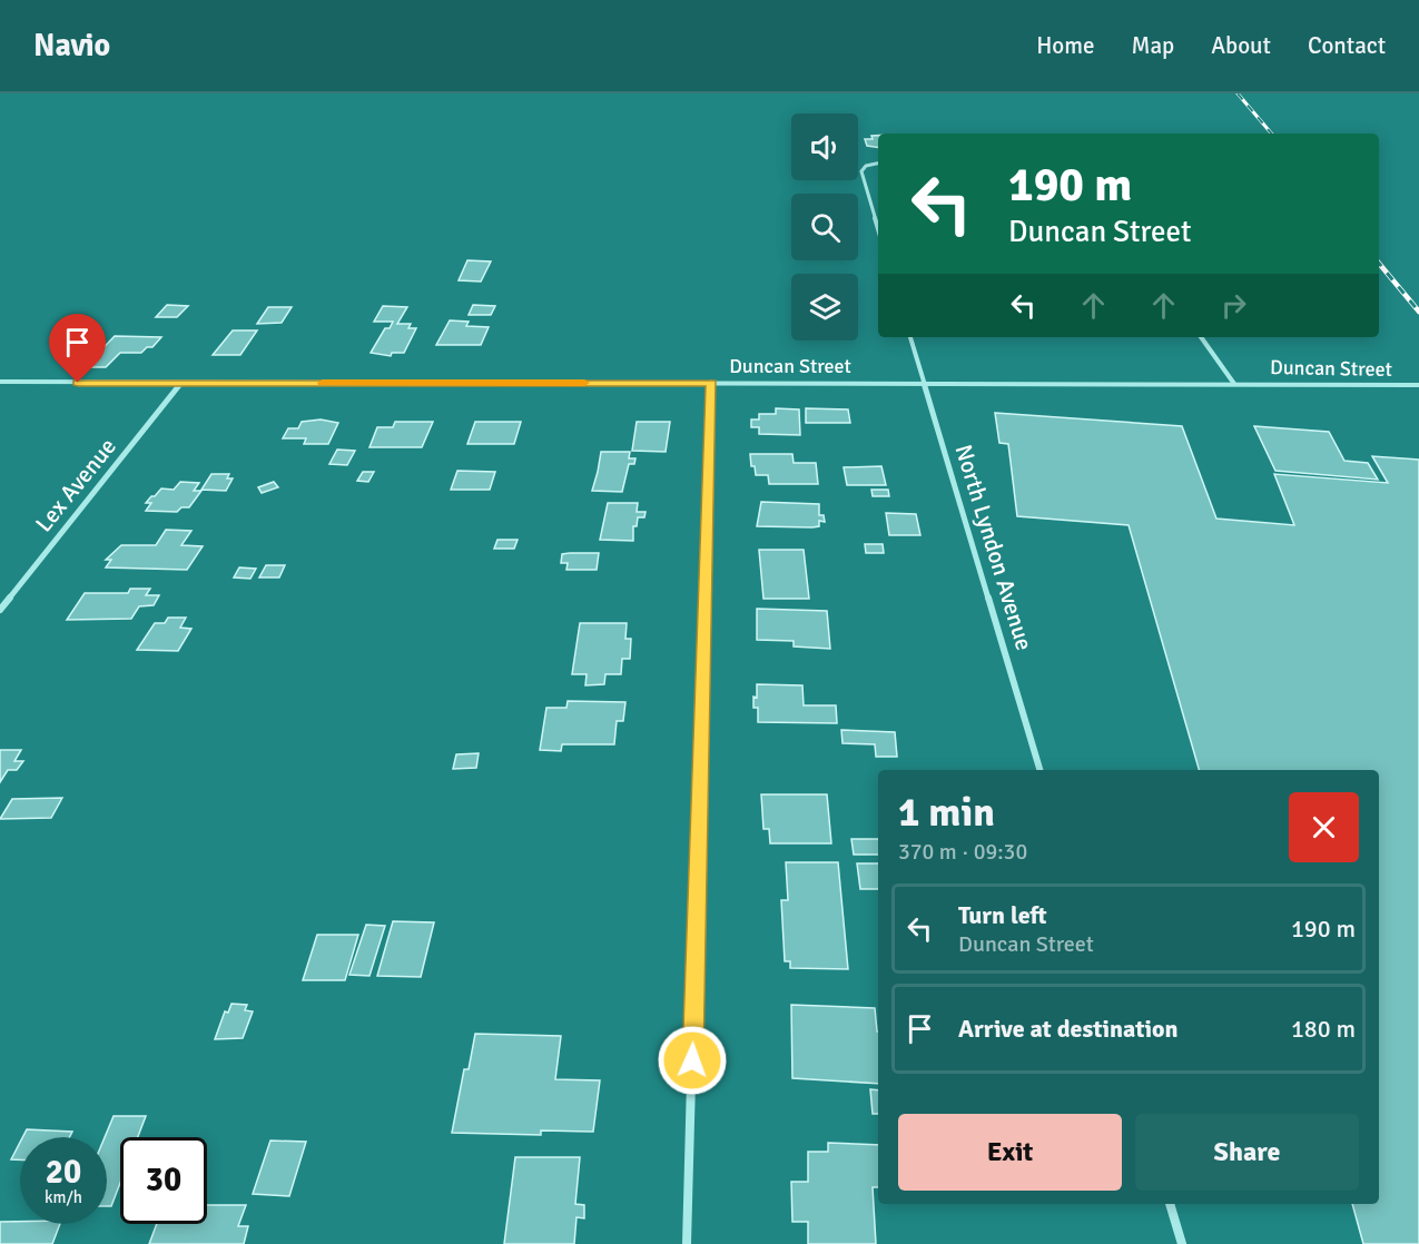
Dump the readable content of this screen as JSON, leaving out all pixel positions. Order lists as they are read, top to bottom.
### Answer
{
  "streets": {
    "street": ["Duncan Street", "Lex Avenue", "North Lyndon Avenue"]
  },
  "crossings": [
    ["Duncan Street", "Lex Avenue"],
    ["Duncan Street", "North Lyndon Avenue"]
  ],
  "page": {
    "header": "Navio",
    "nav": [
      "Home",
      "Map",
      "About",
      "Contact"
    ],
    "turn": ["190 m", "Duncan Street"],
    "heading": ["1 min", "370 m · 09:30"],
    "list": [
      {
        "name": "Turn left",
        "note": "Duncan Street",
        "value": "190 m"
      },
      {
        "name": "Arrive at destination",
        "value": "180 m"
      }
    ],
    "buttons": ["Exit", "Share"],
    "speed": "20 km/h",
    "limit": "30"
  }
}
